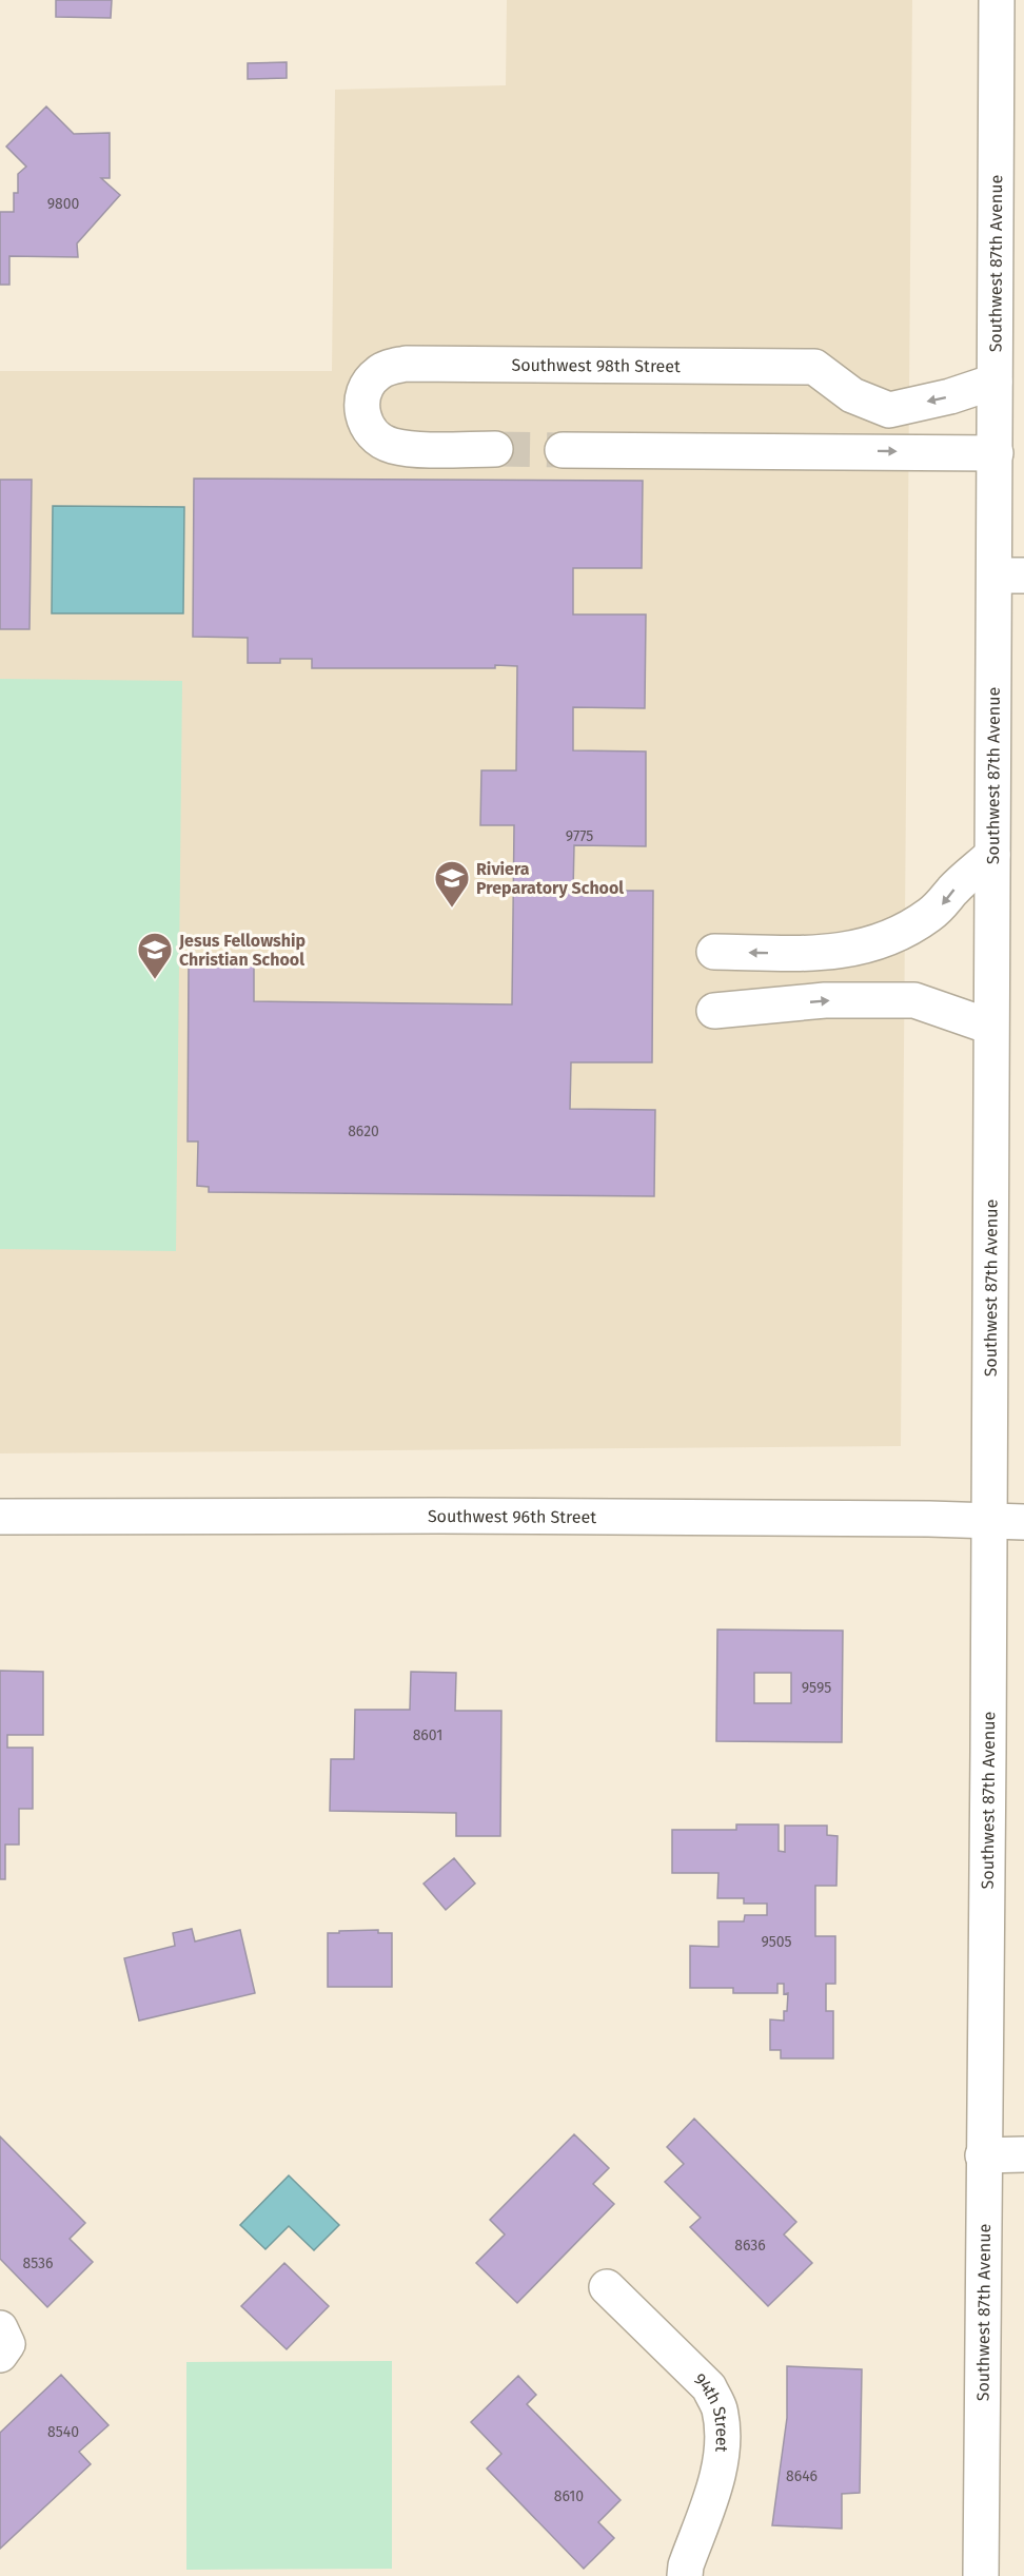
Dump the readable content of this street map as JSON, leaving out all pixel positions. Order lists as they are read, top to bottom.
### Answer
{
  "streets": {
    "main road": [
      "Southwest 87th Avenue",
      "Southwest 98th Street",
      "Southwest 96th Street",
      "94th Street"
    ]
  },
  "crossings": [
    ["Southwest 87th Avenue", "Southwest 98th Street"],
    ["Southwest 87th Avenue", "Southwest 96th Street"]
  ],
  "places": {
    "school or university": ["Riviera Preparatory School", "Jesus Fellowship Christian School"]
  },
  "house_numbers": [
    "9800",
    "9775",
    "8620",
    "9595",
    "8601",
    "9505",
    "8636",
    "8536",
    "8540",
    "8646",
    "8610"
  ]
}
